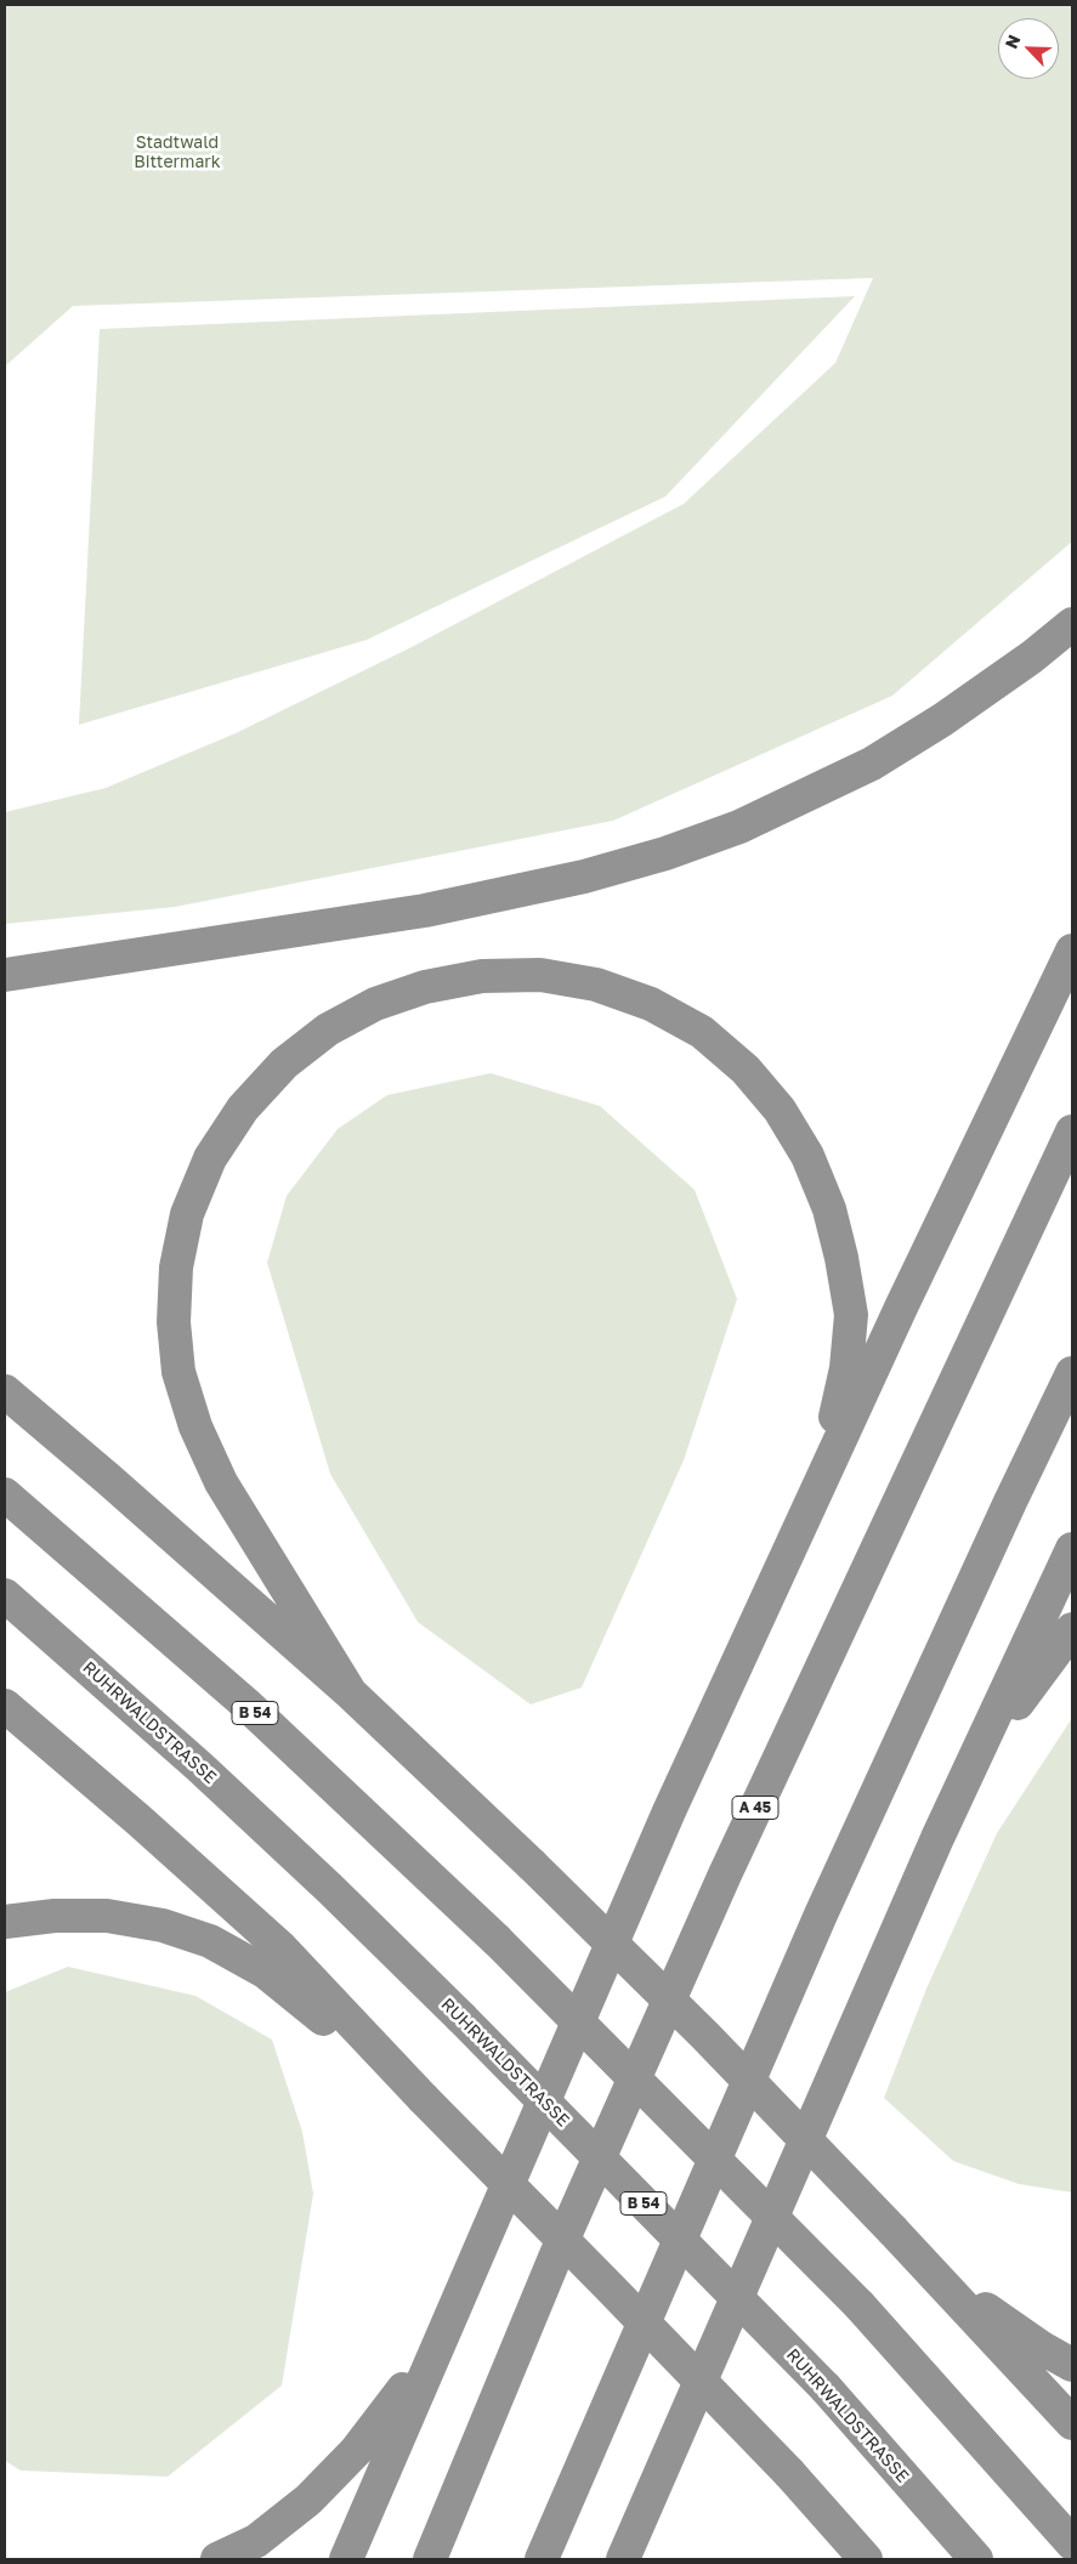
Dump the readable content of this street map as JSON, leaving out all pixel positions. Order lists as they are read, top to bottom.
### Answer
{
  "streets": {
    "highway": ["B 54", "RUHRWALDSTRASSE", "A 45"]
  },
  "parks": ["Stadtwald Bittermark"],
  "north": "top left"
}
